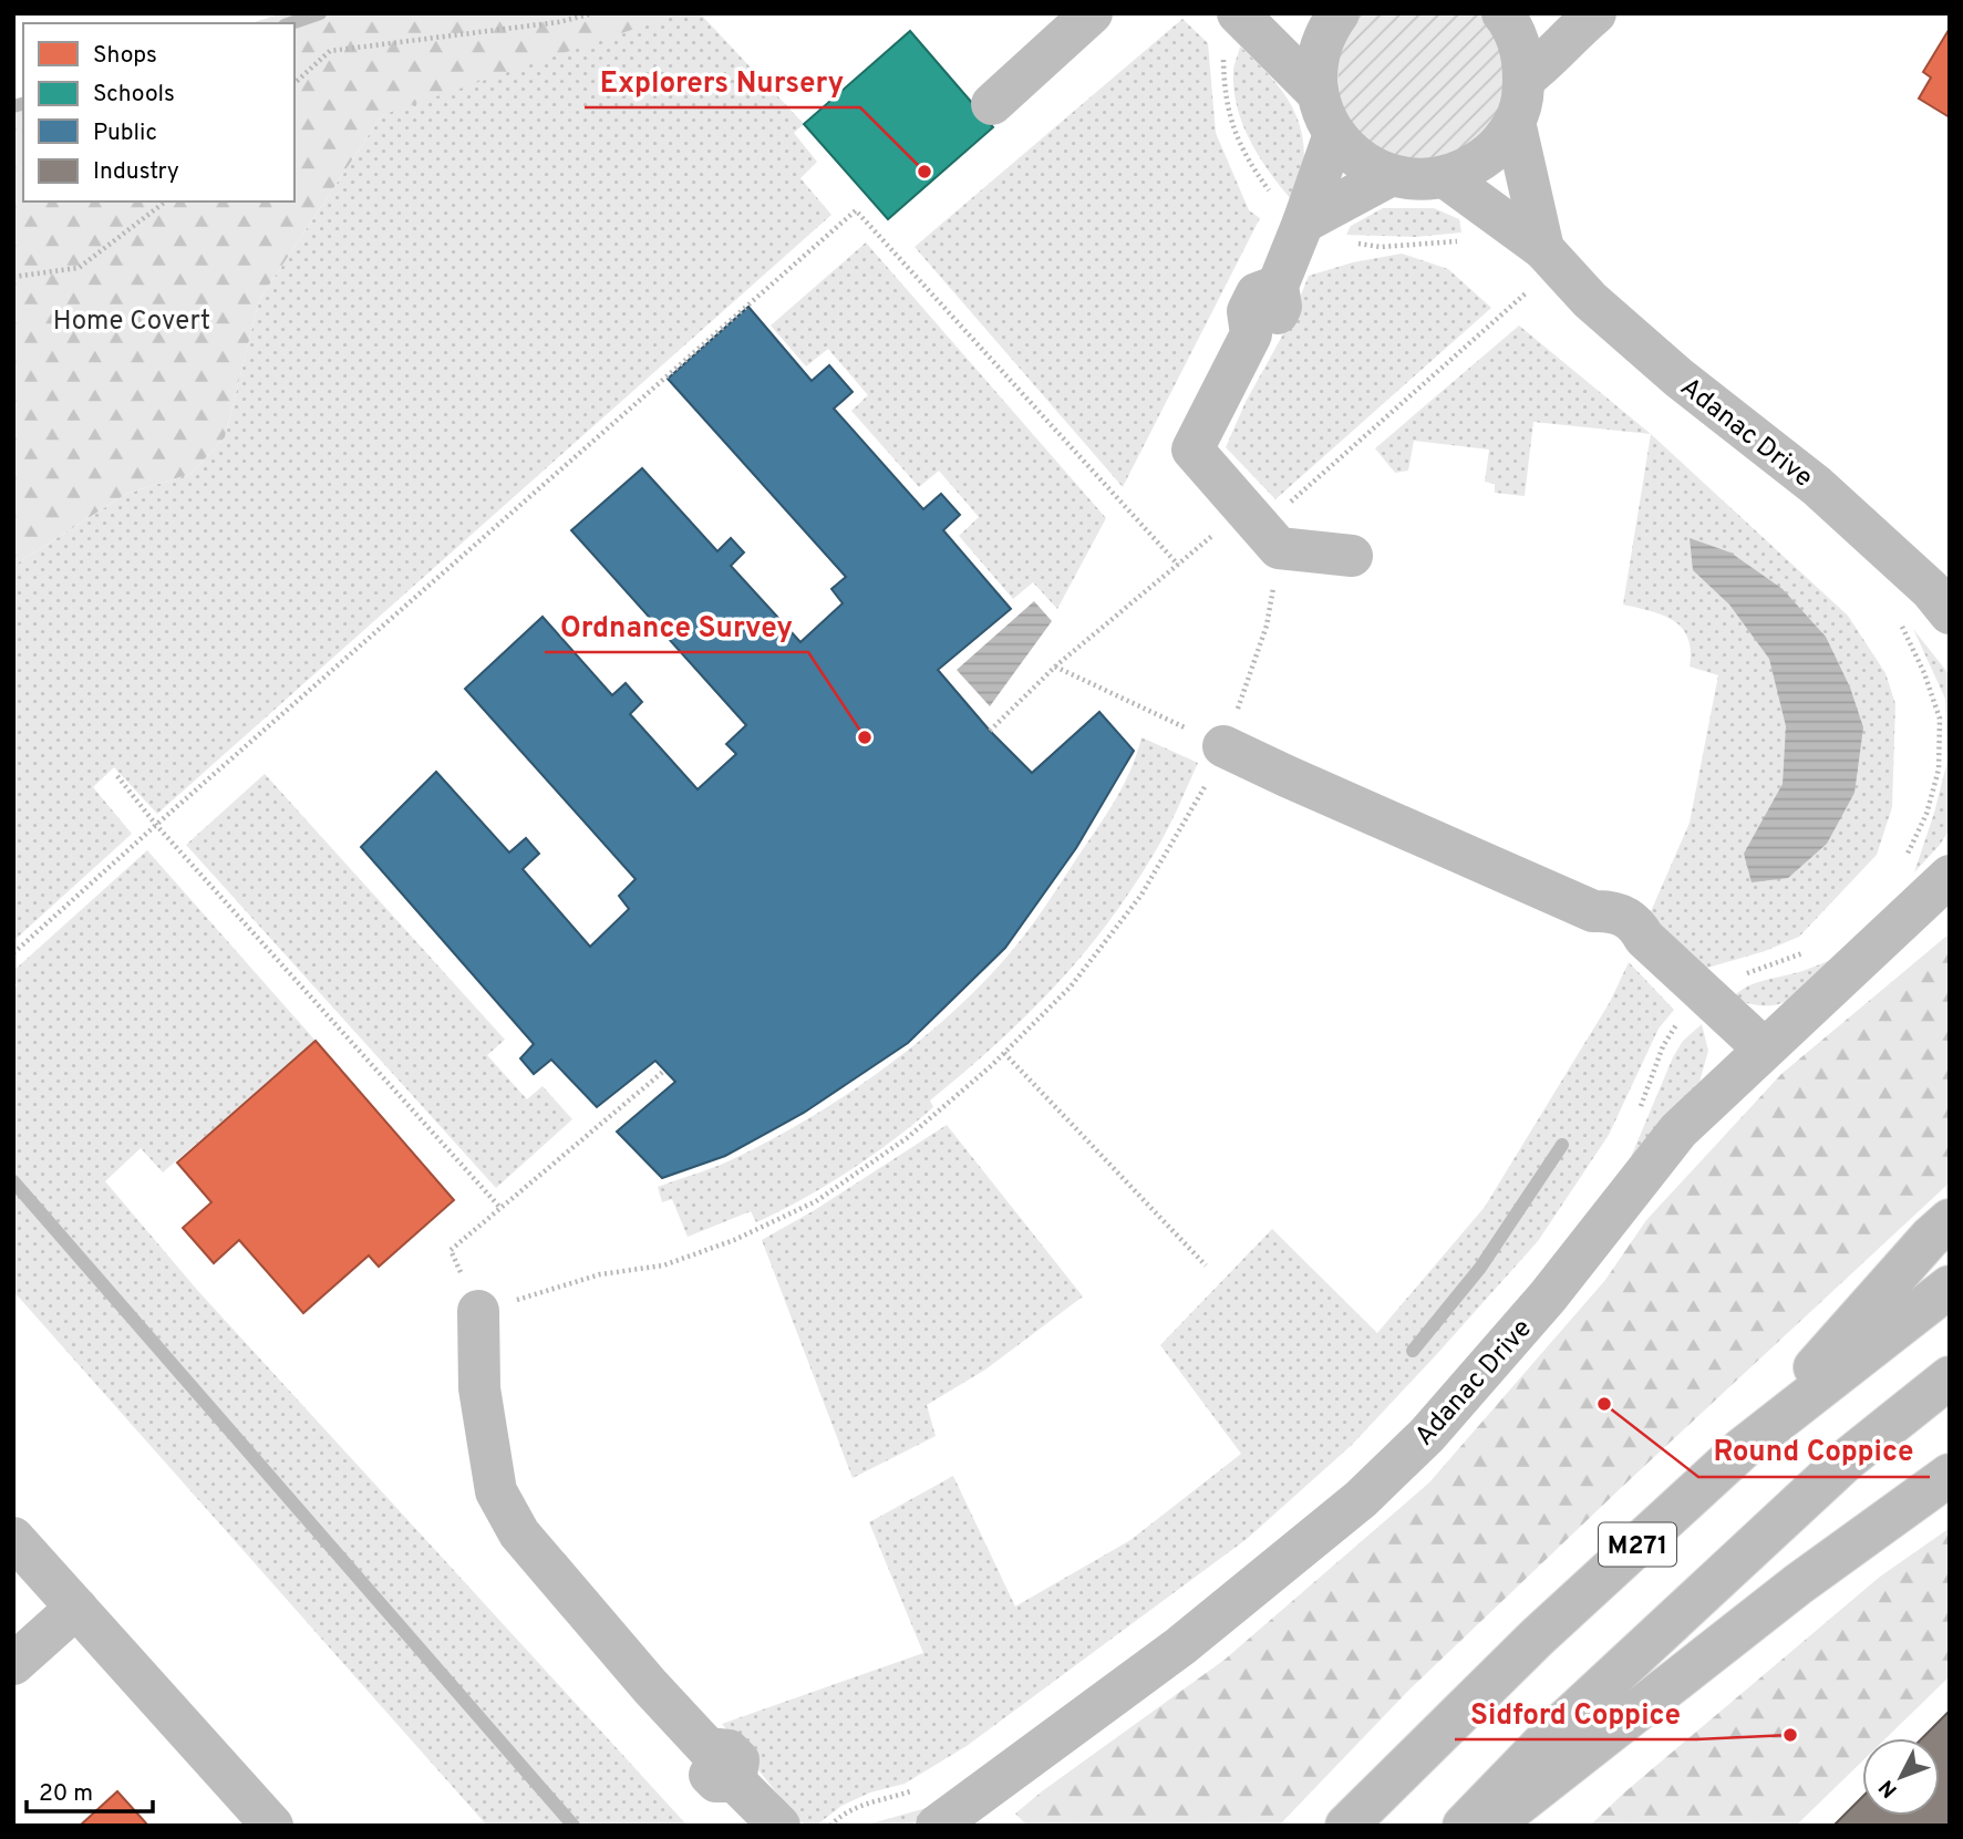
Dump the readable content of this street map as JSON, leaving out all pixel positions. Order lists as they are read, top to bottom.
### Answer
{
  "streets": {
    "main road": ["Adanac Drive", "M271"]
  },
  "parks": ["Home Covert"],
  "places": [
    "Explorers Nursery",
    "Ordnance Survey",
    "Round Coppice",
    "Sidford Coppice"
  ],
  "legend": [
    "Shops",
    "Schools",
    "Public",
    "Industry"
  ],
  "scale_bar": "20 m",
  "north": "bottom left"
}
